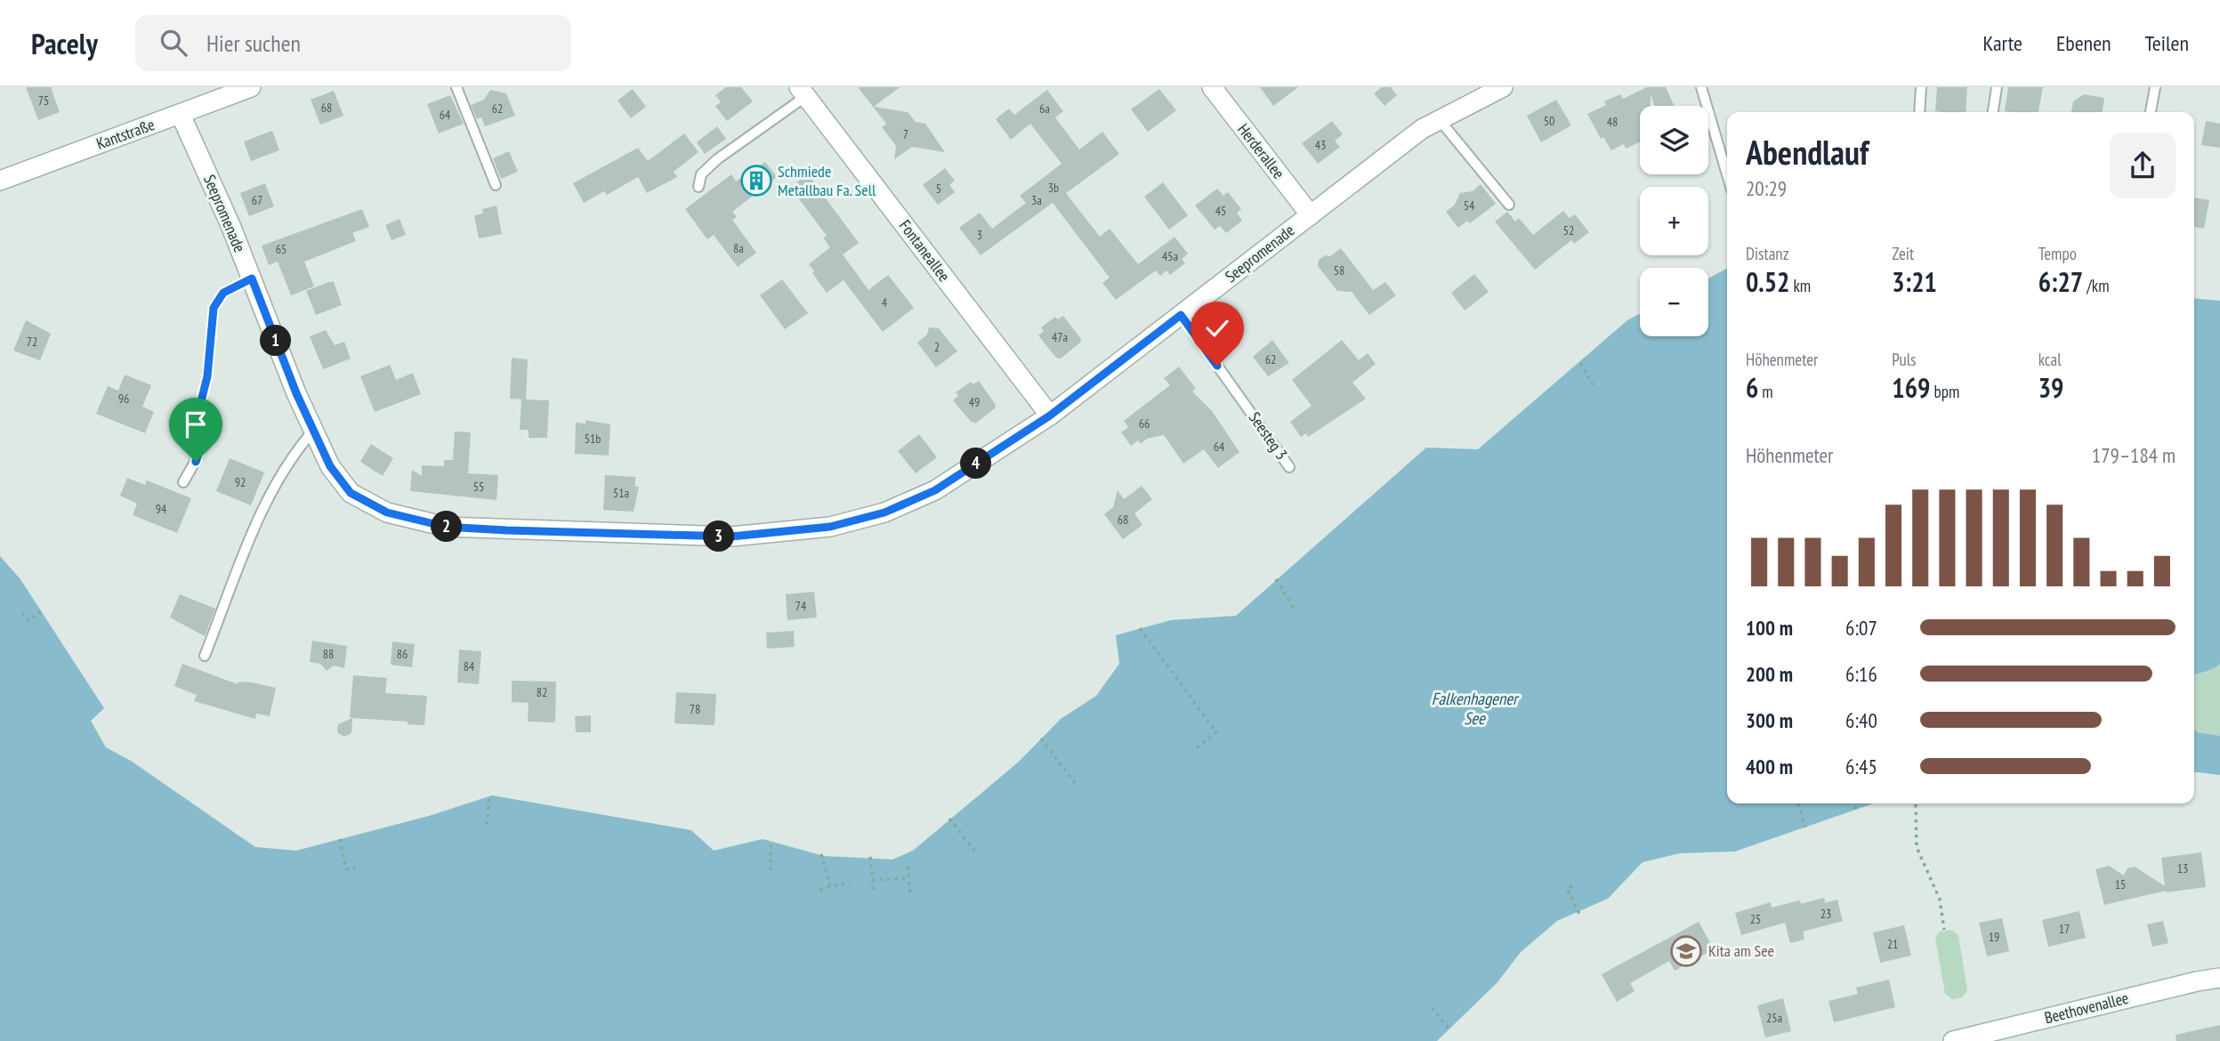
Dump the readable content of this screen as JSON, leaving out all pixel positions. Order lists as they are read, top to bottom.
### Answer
{
  "streets": {
    "street": [
      "Kantstraße",
      "Herderallee",
      "Seepromenade",
      "Fontaneallee",
      "Beethovenallee"
    ],
    "lane": ["Seesteg 3"]
  },
  "crossings": [
    ["Kantstraße", "Seepromenade"],
    ["Herderallee", "Seepromenade"],
    ["Seepromenade", "Fontaneallee"],
    ["Seepromenade", "Seesteg 3"]
  ],
  "water": ["Falkenhagener See"],
  "places": {
    "building": ["Schmiede Metallbau Fa. Sell"],
    "school or university": ["Kita am See"]
  },
  "house_numbers": [
    "75",
    "68",
    "62",
    "6a",
    "64",
    "50",
    "48",
    "7",
    "43",
    "3b",
    "5",
    "67",
    "3a",
    "54",
    "45",
    "52",
    "3",
    "8a",
    "65",
    "45a",
    "58",
    "4",
    "47a",
    "72",
    "2",
    "62",
    "96",
    "49",
    "66",
    "51b",
    "64",
    "92",
    "55",
    "51a",
    "94",
    "68",
    "74",
    "88",
    "86",
    "84",
    "82",
    "78",
    "13",
    "15",
    "23",
    "25",
    "17",
    "19",
    "21",
    "25a"
  ],
  "page": {
    "header": "Pacely",
    "search": "Hier suchen",
    "nav": ["Karte", "Ebenen", "Teilen"],
    "map_buttons": ["+", "−"],
    "heading": ["Abendlauf", "20:29"],
    "stats": [
      ["Distanz", "0.52 km"],
      ["Zeit", "3:21"],
      ["Tempo", "6:27 /km"],
      ["Höhenmeter", "6 m"],
      ["Puls", "169 bpm"],
      ["kcal", "39"]
    ],
    "pins": [
      "1",
      "4",
      "2",
      "3"
    ],
    "chart": ["Höhenmeter", "179–184 m"],
    "list": [
      {
        "name": "100 m",
        "note": "6:07"
      },
      {
        "name": "200 m",
        "note": "6:16"
      },
      {
        "name": "300 m",
        "note": "6:40"
      },
      {
        "name": "400 m",
        "note": "6:45"
      }
    ]
  }
}
